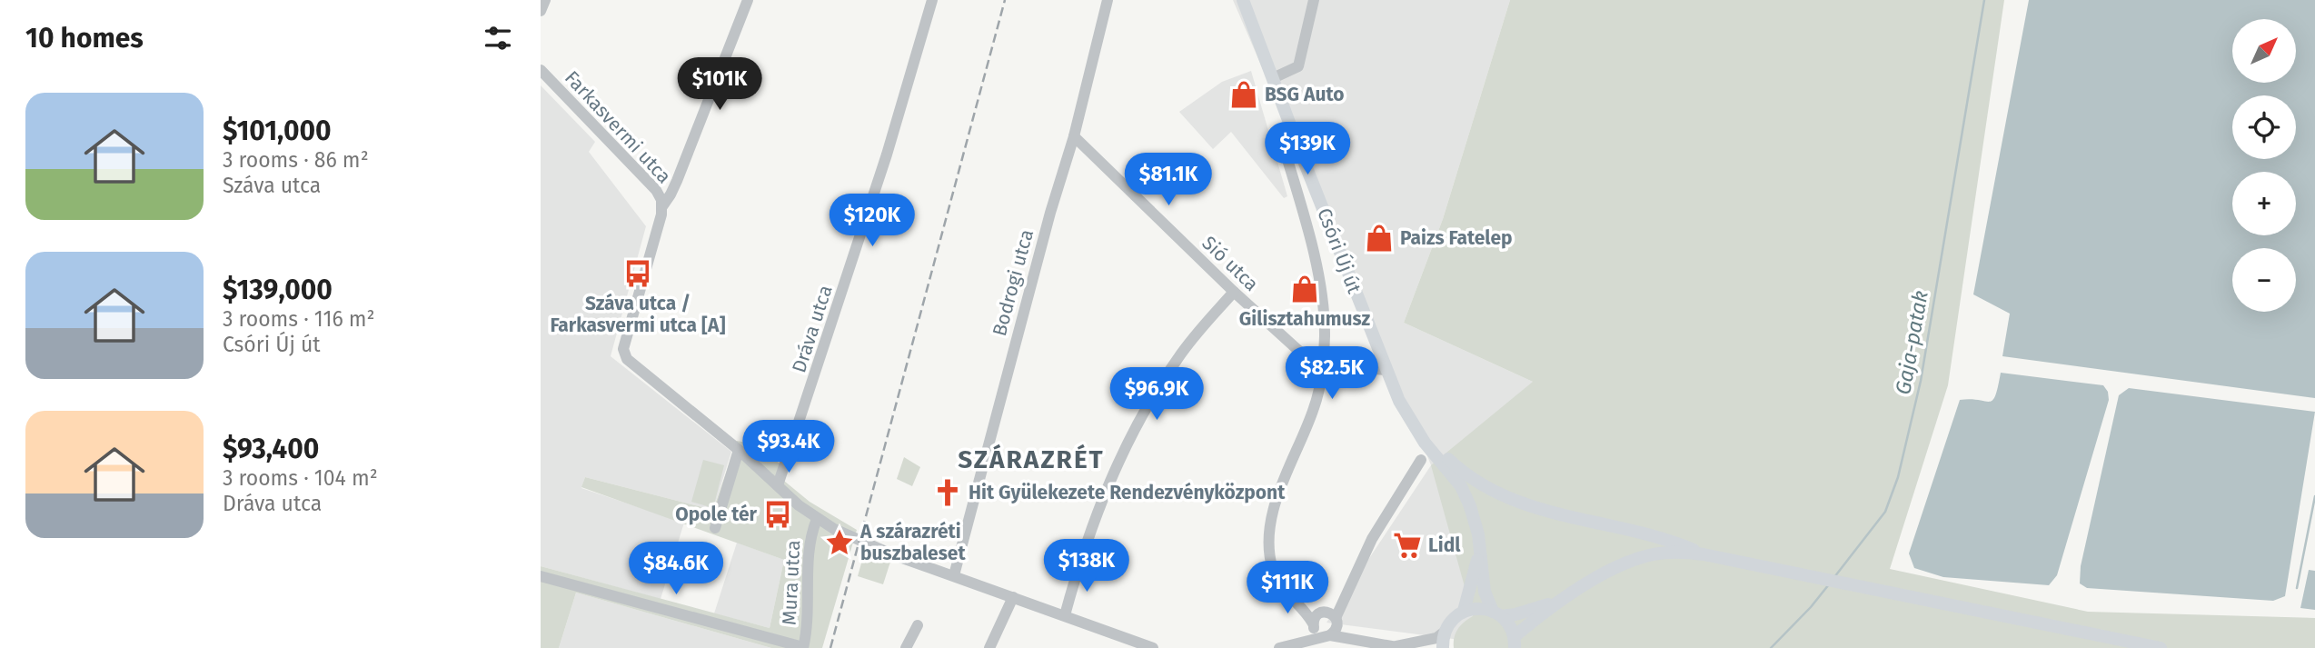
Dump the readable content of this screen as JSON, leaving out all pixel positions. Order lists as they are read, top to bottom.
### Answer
{
  "streets": {
    "main road": ["Csóri Új út"],
    "street": [
      "Farkasvermi utca",
      "Sió utca",
      "Bodrogi utca",
      "Dráva utca",
      "Mura utca"
    ]
  },
  "crossings": [
    ["Farkasvermi utca", "Bodrogi utca"],
    ["Farkasvermi utca", "Dráva utca"],
    ["Farkasvermi utca", "Mura utca"],
    ["Csóri Új út", "Sió utca"],
    ["Sió utca", "Bodrogi utca"]
  ],
  "districts": ["SZÁRAZRÉT"],
  "water": ["Gaja-patak"],
  "places": {
    "shop": ["BSG Auto", "Paizs Fatelep", "Gilisztahumusz"],
    "bus stop": ["Száva utca / Farkasvermi utca [A]", "Opole tér"],
    "church": ["Hit Gyülekezete Rendezvényközpont"],
    "place": ["A szárazréti buszbaleset"],
    "supermarket": ["Lidl"]
  },
  "north": "top right",
  "page": {
    "heading": "10 homes",
    "map_buttons": ["+", "−"],
    "price": [
      "$101K",
      "$139K",
      "$81.1K",
      "$120K",
      "$82.5K",
      "$96.9K",
      "$93.4K",
      "$138K",
      "$84.6K",
      "$111K"
    ],
    "list": [
      {
        "name": "$101,000",
        "note": "3 rooms · 86 m² · Száva utca"
      },
      {
        "name": "$139,000",
        "note": "3 rooms · 116 m² · Csóri Új út"
      },
      {
        "name": "$93,400",
        "note": "3 rooms · 104 m² · Dráva utca"
      }
    ]
  }
}
